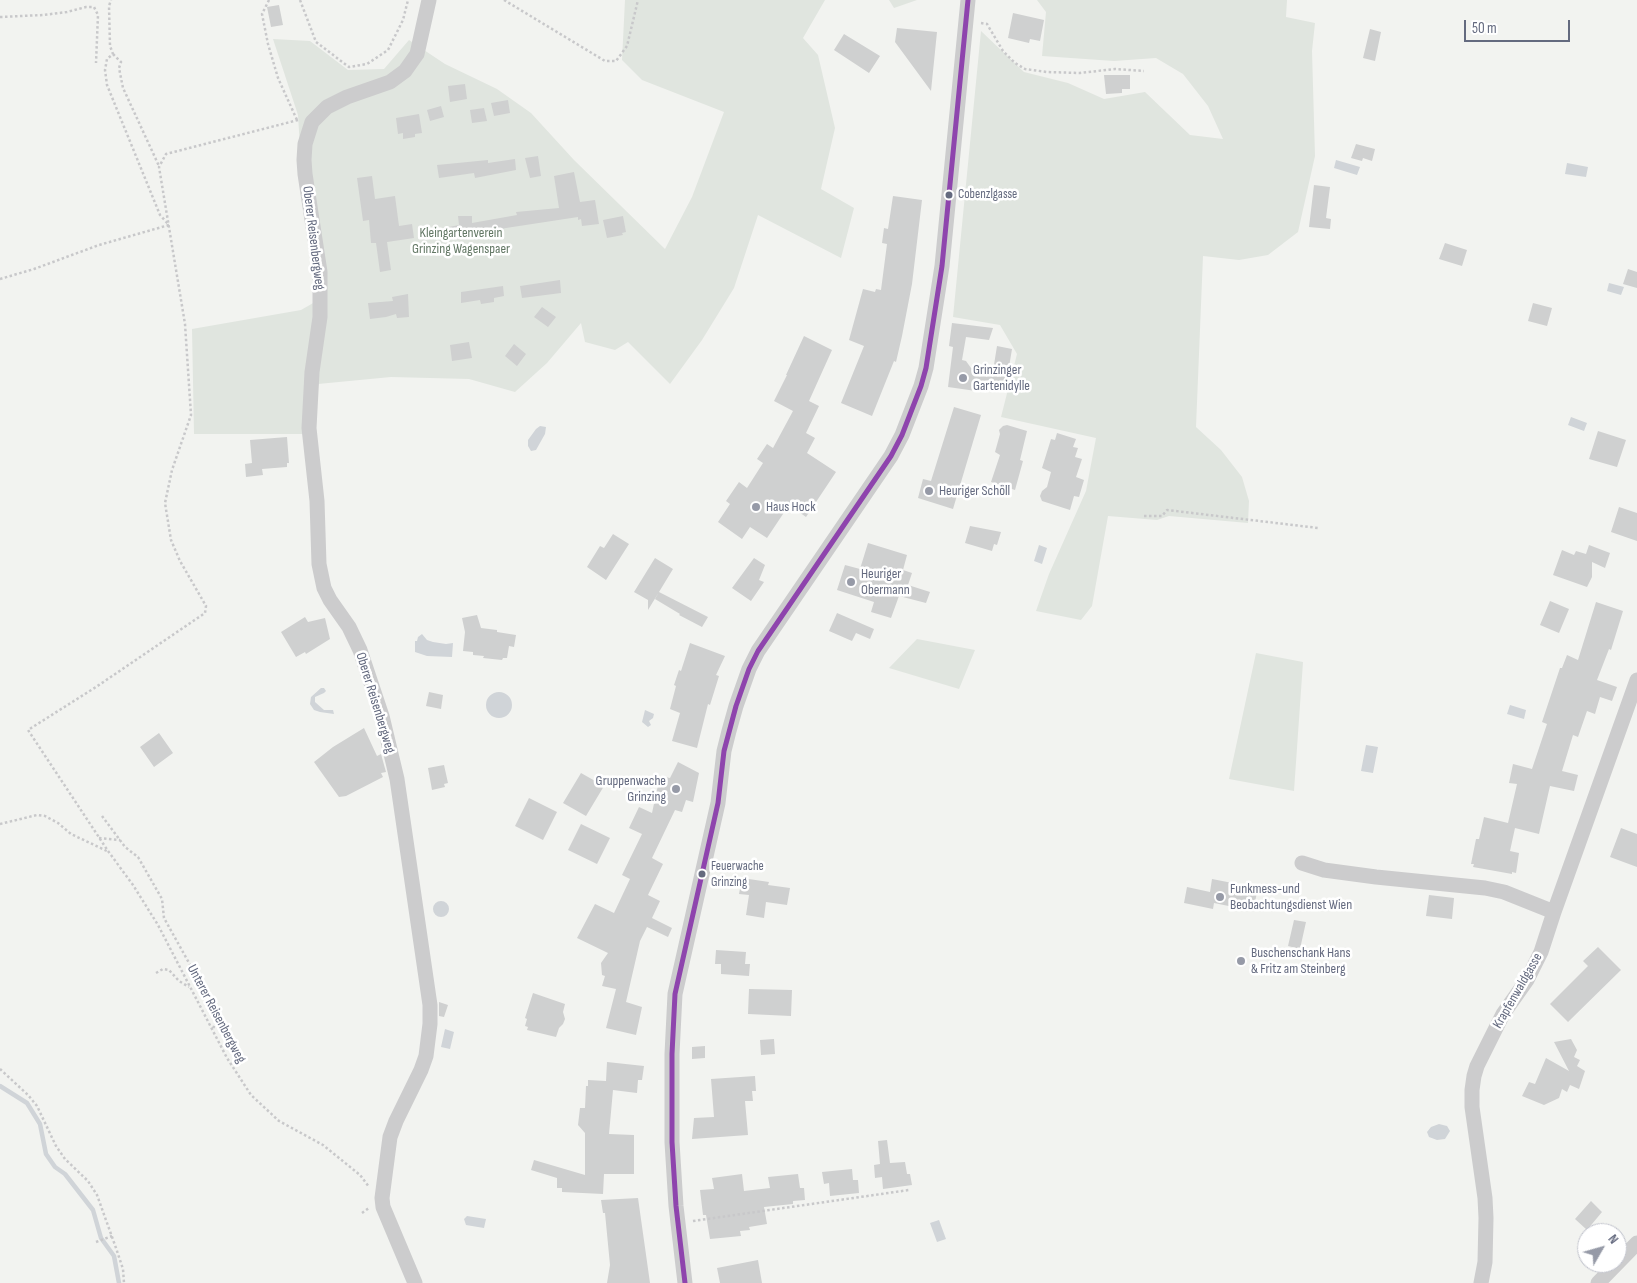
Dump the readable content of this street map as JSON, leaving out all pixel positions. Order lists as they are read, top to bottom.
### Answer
{
  "streets": {
    "street": ["Oberer Reisenbergweg", "Krapfenwaldgasse"],
    "path": ["Unterer Reisenbergweg"]
  },
  "parks": ["Kleingartenverein Grinzing Wagenspaer"],
  "places": [
    "Cobenzlgasse",
    "Grinzinger Gartenidylle",
    "Heuriger Schöll",
    "Haus Hock",
    "Heuriger Obermann",
    "Gruppenwache Grinzing",
    "Feuerwache Grinzing",
    "Funkmess-und Beobachtungsdienst Wien",
    "Buschenschank Hans & Fritz am Steinberg"
  ],
  "scale_bar": "50 m",
  "north": "top right"
}
